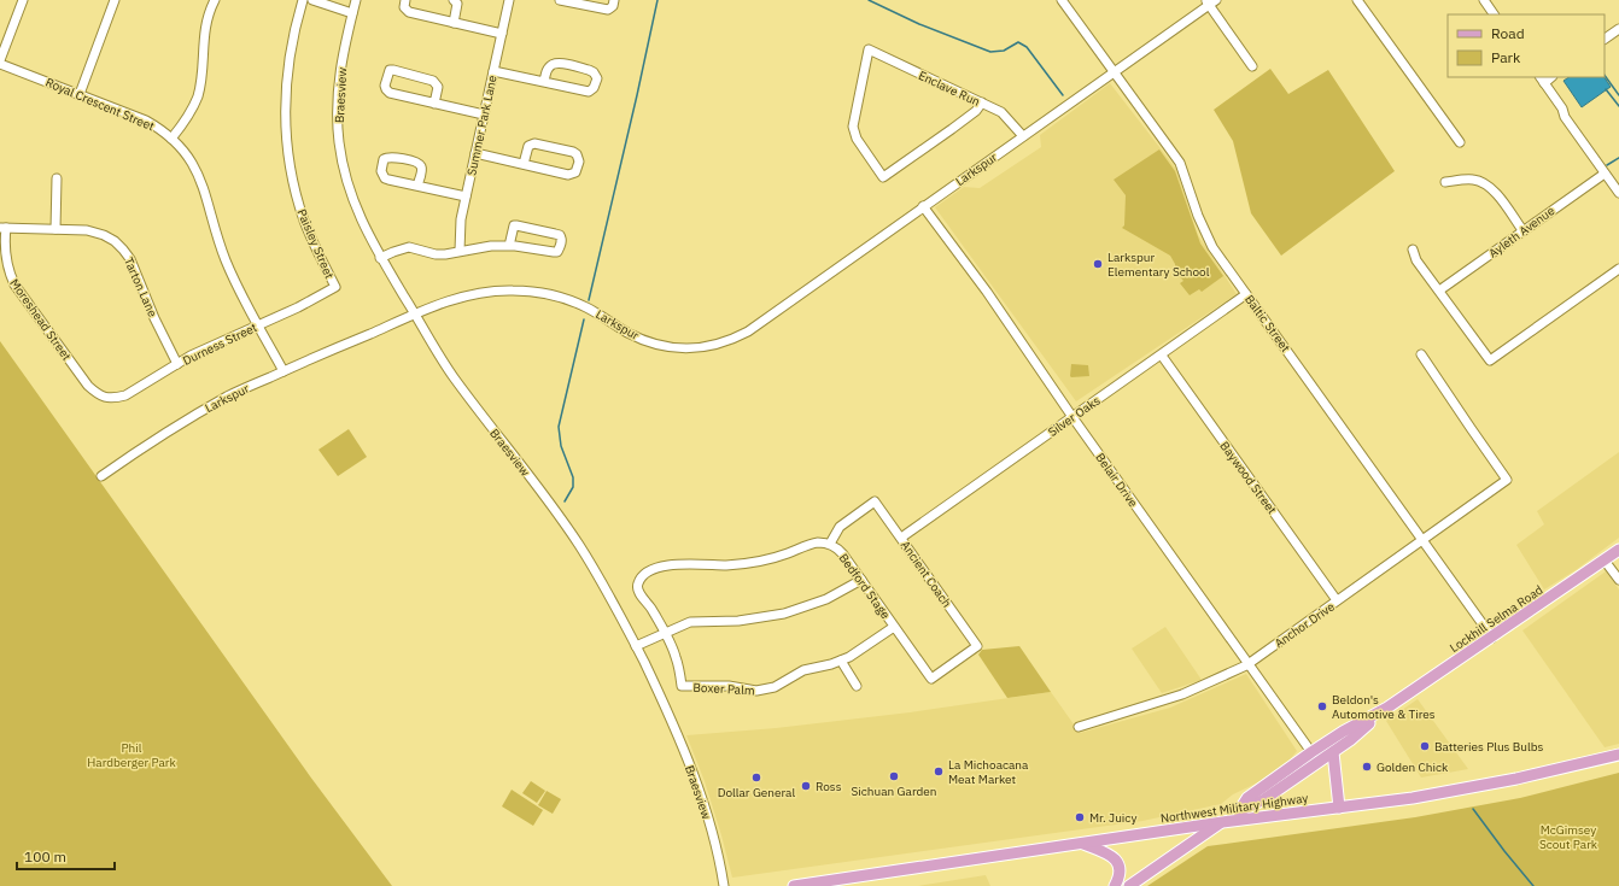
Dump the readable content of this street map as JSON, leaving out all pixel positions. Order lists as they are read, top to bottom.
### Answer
{
  "streets": {
    "main road": ["Lockhill Selma Road", "Northwest Military Highway"],
    "street": [
      "Enclave Run",
      "Braesview",
      "Royal Crescent Street",
      "Summer Park Lane",
      "Larkspur",
      "Ayleth Avenue",
      "Paisley Street",
      "Tarton Lane",
      "Moreshead Street",
      "Baltic Street",
      "Durness Street",
      "Silver Oaks",
      "Baywood Street",
      "Belair Drive",
      "Ancient Coach",
      "Bedford Stage",
      "Anchor Drive",
      "Boxer Palm"
    ]
  },
  "crossings": [
    ["Enclave Run", "Larkspur"],
    ["Braesview", "Larkspur"],
    ["Royal Crescent Street", "Larkspur"],
    ["Royal Crescent Street", "Durness Street"],
    ["Larkspur", "Baltic Street"],
    ["Larkspur", "Belair Drive"],
    ["Paisley Street", "Durness Street"],
    ["Tarton Lane", "Moreshead Street"],
    ["Tarton Lane", "Durness Street"],
    ["Moreshead Street", "Durness Street"],
    ["Baltic Street", "Silver Oaks"],
    ["Baltic Street", "Lockhill Selma Road"],
    ["Baltic Street", "Anchor Drive"],
    ["Silver Oaks", "Baywood Street"],
    ["Silver Oaks", "Belair Drive"],
    ["Silver Oaks", "Ancient Coach"],
    ["Baywood Street", "Anchor Drive"],
    ["Belair Drive", "Lockhill Selma Road"],
    ["Belair Drive", "Anchor Drive"],
    ["Ancient Coach", "Bedford Stage"],
    ["Bedford Stage", "Boxer Palm"],
    ["Lockhill Selma Road", "Northwest Military Highway"]
  ],
  "parks": ["Phil Hardberger Park", "McGimsey Scout Park"],
  "places": [
    "Larkspur Elementary School",
    "Beldon's Automotive & Tires",
    "Batteries Plus Bulbs",
    "Golden Chick",
    "La Michoacana Meat Market",
    "Sichuan Garden",
    "Dollar General",
    "Ross",
    "Mr. Juicy"
  ],
  "legend": ["Road", "Park"],
  "scale_bar": "100 m"
}
